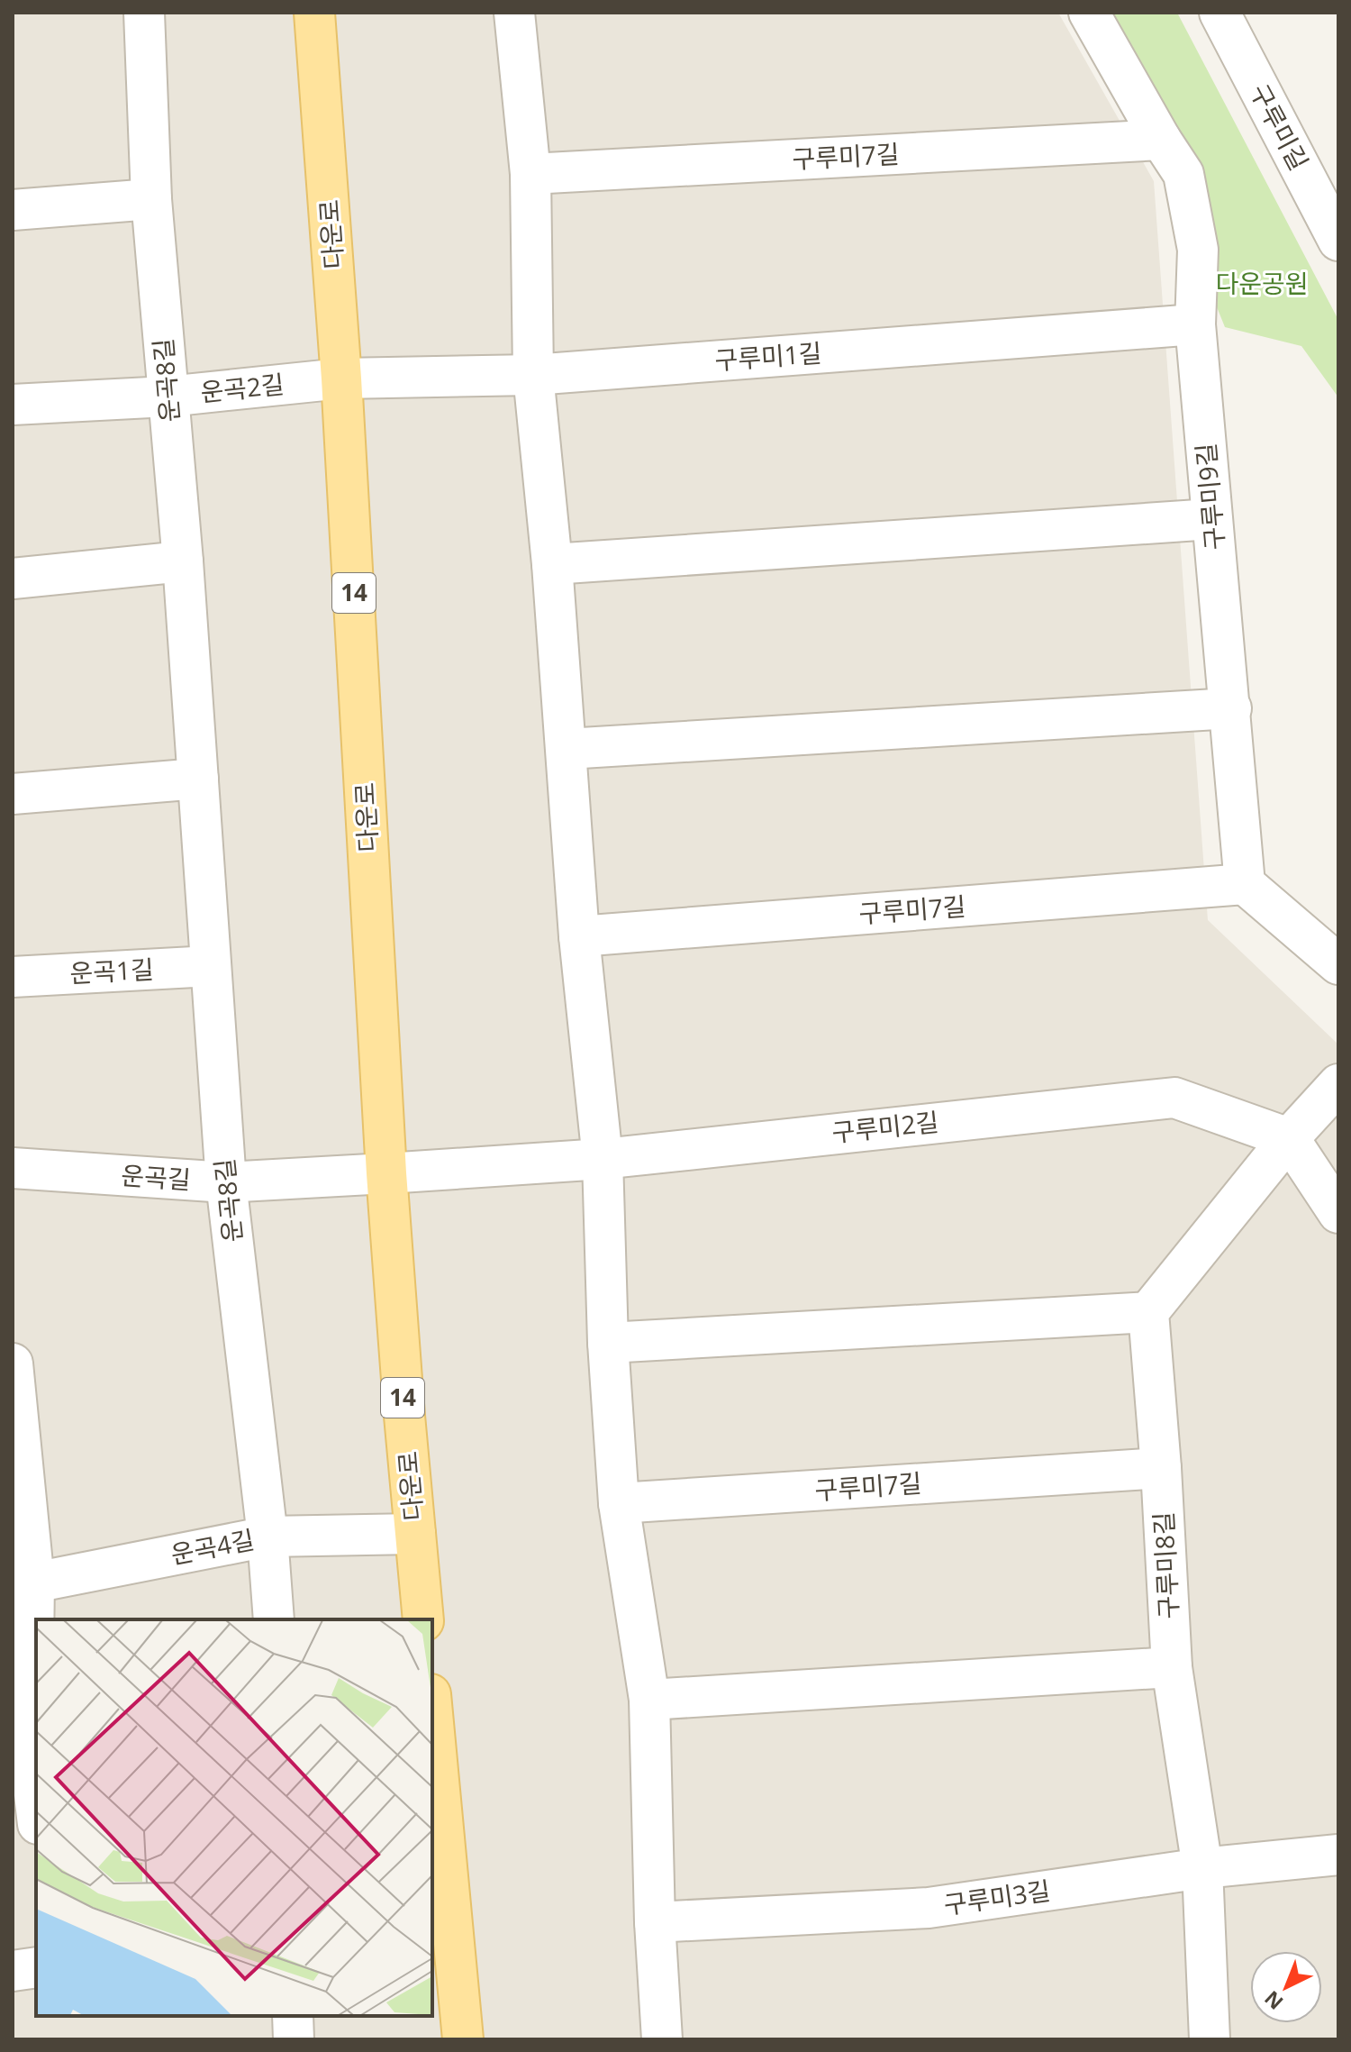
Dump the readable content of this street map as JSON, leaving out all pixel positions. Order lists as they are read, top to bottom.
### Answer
{
  "streets": {
    "main road": ["다운로", "14"],
    "street": [
      "구루미길",
      "구루미7길",
      "구루미1길",
      "운곡8길",
      "운곡2길",
      "구루미9길",
      "운곡1길",
      "구루미2길",
      "운곡길",
      "운곡4길",
      "구루미8길",
      "구루미3길"
    ]
  },
  "crossings": [
    ["구루미7길", "구루미9길"],
    ["구루미7길", "구루미8길"],
    ["다운로", "구루미1길"],
    ["다운로", "운곡2길"],
    ["다운로", "구루미2길"],
    ["다운로", "운곡길"],
    ["다운로", "운곡4길"],
    ["구루미1길", "운곡2길"],
    ["구루미1길", "구루미9길"],
    ["운곡8길", "운곡2길"],
    ["운곡8길", "운곡1길"],
    ["운곡8길", "운곡길"],
    ["운곡8길", "운곡4길"],
    ["구루미2길", "운곡길"],
    ["구루미8길", "구루미3길"]
  ],
  "parks": ["다운공원"],
  "north": "bottom left"
}
